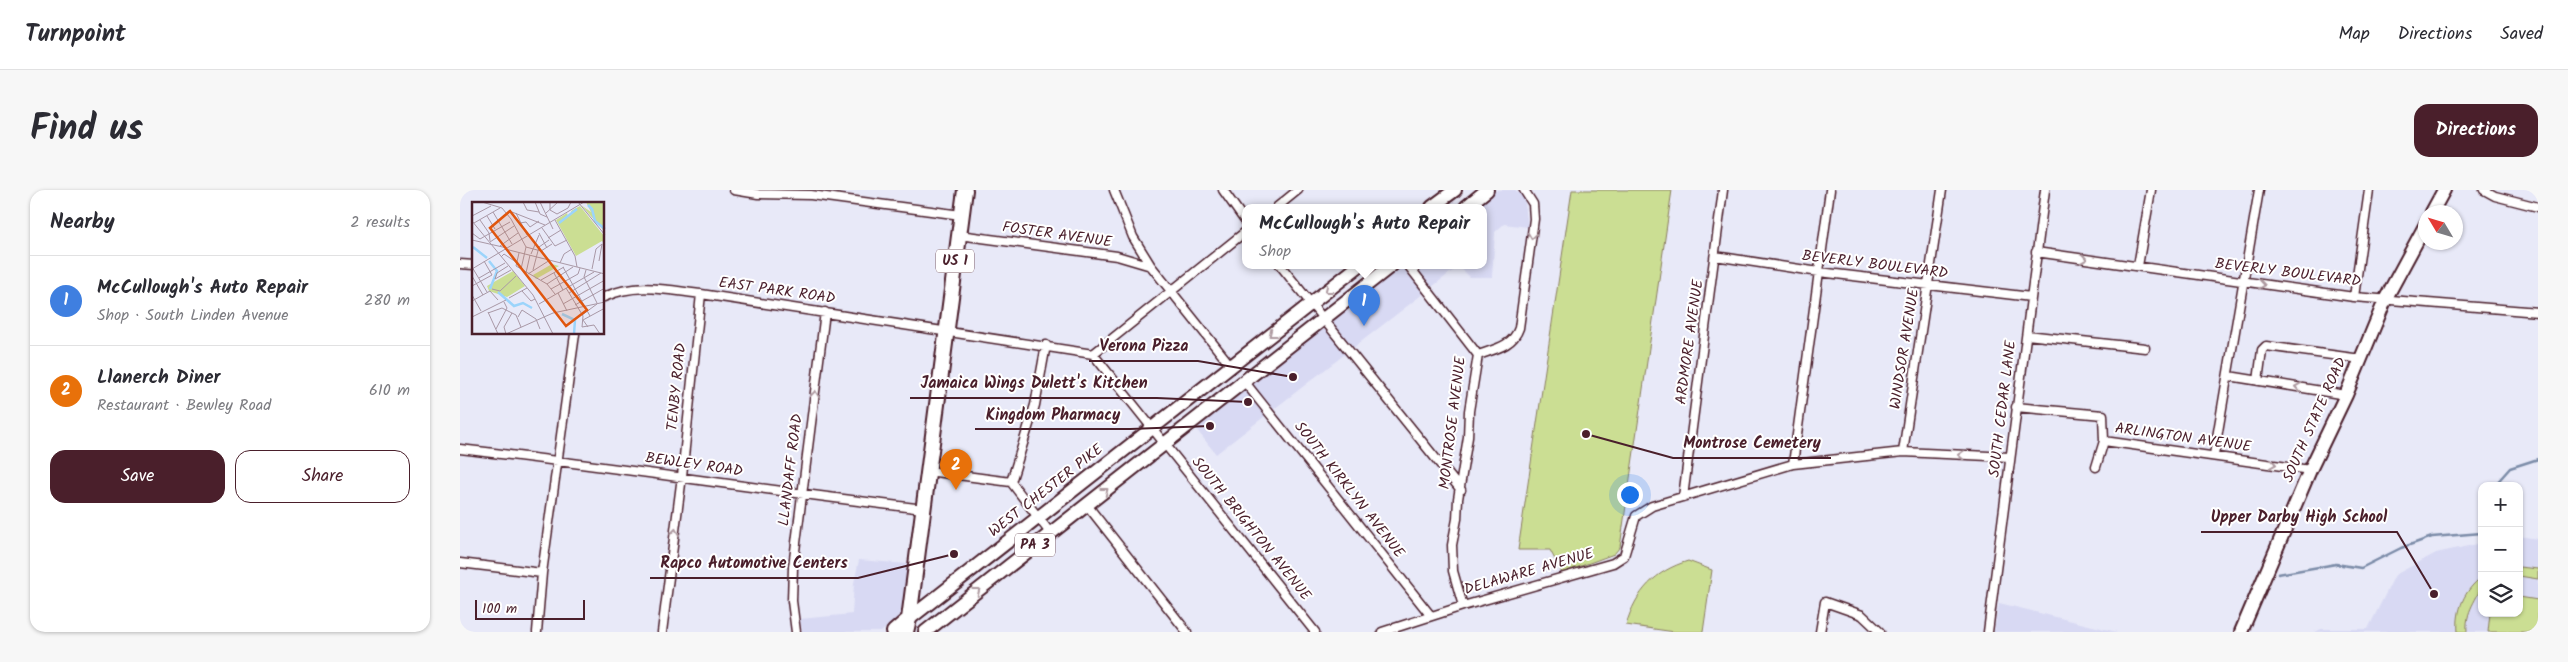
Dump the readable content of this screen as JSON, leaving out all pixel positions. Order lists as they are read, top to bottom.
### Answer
{
  "streets": {
    "highway": ["US 1", "WEST CHESTER PIKE", "PA 3"],
    "main road": ["SOUTH STATE ROAD"],
    "street": [
      "FOSTER AVENUE",
      "BEVERLY BOULEVARD",
      "EAST PARK ROAD",
      "ARDMORE AVENUE",
      "WINDSOR AVENUE",
      "TENBY ROAD",
      "SOUTH CEDAR LANE",
      "MONTROSE AVENUE",
      "ARLINGTON AVENUE",
      "BEWLEY ROAD",
      "LLANDAFF ROAD",
      "SOUTH KIRKLYN AVENUE",
      "SOUTH BRIGHTON AVENUE",
      "DELAWARE AVENUE"
    ]
  },
  "crossings": [
    ["FOSTER AVENUE", "US 1"],
    ["US 1", "EAST PARK ROAD"],
    ["US 1", "BEWLEY ROAD"],
    ["US 1", "WEST CHESTER PIKE"],
    ["BEVERLY BOULEVARD", "ARDMORE AVENUE"],
    ["BEVERLY BOULEVARD", "WINDSOR AVENUE"],
    ["BEVERLY BOULEVARD", "SOUTH CEDAR LANE"],
    ["BEVERLY BOULEVARD", "SOUTH STATE ROAD"],
    ["EAST PARK ROAD", "TENBY ROAD"],
    ["EAST PARK ROAD", "LLANDAFF ROAD"],
    ["EAST PARK ROAD", "SOUTH BRIGHTON AVENUE"],
    ["ARDMORE AVENUE", "DELAWARE AVENUE"],
    ["TENBY ROAD", "BEWLEY ROAD"],
    ["SOUTH CEDAR LANE", "ARLINGTON AVENUE"],
    ["SOUTH STATE ROAD", "ARLINGTON AVENUE"],
    ["MONTROSE AVENUE", "DELAWARE AVENUE"],
    ["BEWLEY ROAD", "LLANDAFF ROAD"],
    ["SOUTH KIRKLYN AVENUE", "PA 3"],
    ["SOUTH KIRKLYN AVENUE", "DELAWARE AVENUE"],
    ["WEST CHESTER PIKE", "SOUTH BRIGHTON AVENUE"],
    ["SOUTH BRIGHTON AVENUE", "PA 3"]
  ],
  "one_way": ["TENBY ROAD", "LLANDAFF ROAD"],
  "places": [
    "Verona Pizza",
    "Jamaica Wings Dulett's Kitchen",
    "Kingdom Pharmacy",
    "Montrose Cemetery",
    "Rapco Automotive Centers",
    "Upper Darby High School"
  ],
  "scale_bar": "100 m",
  "north": "top left",
  "page": {
    "header": "Turnpoint",
    "nav": ["Map", "Directions", "Saved"],
    "title": "Find us",
    "buttons": [
      "Directions",
      ["Save", "Share"]
    ],
    "heading": ["Nearby", "2 results"],
    "popup": ["McCullough's Auto Repair", "Shop"],
    "list": [
      {
        "mark": "1",
        "name": "McCullough's Auto Repair",
        "note": "Shop · South Linden Avenue",
        "value": "280 m"
      },
      {
        "mark": "2",
        "name": "Llanerch Diner",
        "note": "Restaurant · Bewley Road",
        "value": "610 m"
      }
    ],
    "pins": ["1", "2"],
    "map_buttons": ["+", "−"],
    "scale": "100 m"
  }
}
